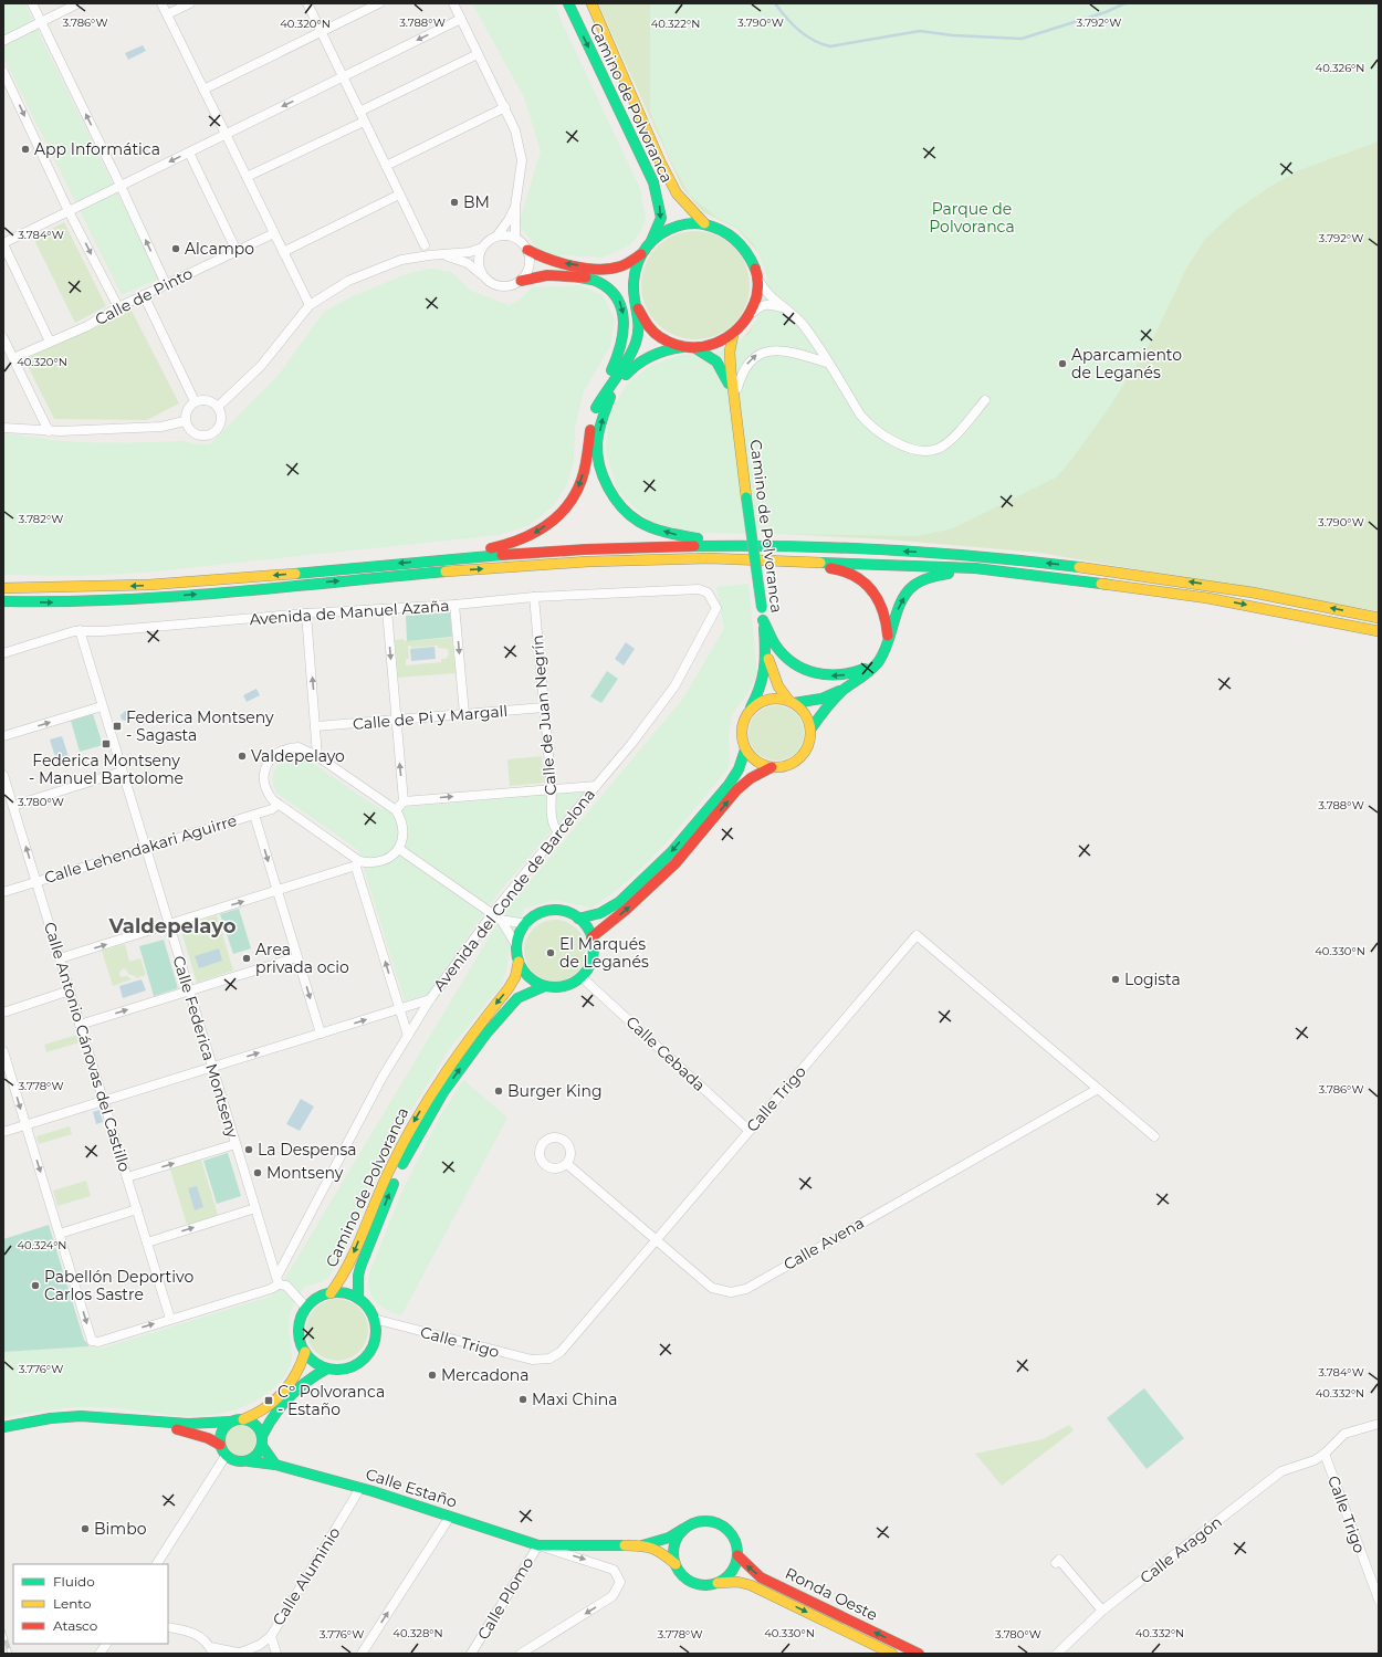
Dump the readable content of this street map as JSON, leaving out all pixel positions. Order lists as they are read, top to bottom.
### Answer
{
  "streets": {
    "main road": ["Camino de Polvoranca", "Calle Estaño", "Ronda Oeste"],
    "street": [
      "Calle de Pinto",
      "Avenida de Manuel Azaña",
      "Calle de Juan Negrín",
      "Calle de Pi y Margall",
      "Calle Lehendakari Aguirre",
      "Avenida del Conde de Barcelona",
      "Calle Antonio Cánovas del Castillo",
      "Calle Federica Montseny",
      "Calle Cebada",
      "Calle Trigo",
      "Calle Avena",
      "Calle Aragón",
      "Calle Aluminio",
      "Calle Plomo"
    ]
  },
  "crossings": [
    ["Camino de Polvoranca", "Calle Cebada"],
    ["Camino de Polvoranca", "Calle Trigo"],
    ["Avenida de Manuel Azaña", "Calle de Juan Negrín"],
    ["Avenida de Manuel Azaña", "Avenida del Conde de Barcelona"],
    ["Avenida de Manuel Azaña", "Calle Federica Montseny"],
    ["Calle de Juan Negrín", "Calle de Pi y Margall"],
    ["Calle de Juan Negrín", "Avenida del Conde de Barcelona"],
    ["Calle Lehendakari Aguirre", "Calle Antonio Cánovas del Castillo"],
    ["Calle Lehendakari Aguirre", "Calle Federica Montseny"],
    ["Avenida del Conde de Barcelona", "Calle Federica Montseny"],
    ["Calle Cebada", "Calle Trigo"],
    ["Calle Trigo", "Calle Avena"],
    ["Calle Trigo", "Calle Aragón"],
    ["Calle Estaño", "Calle Aluminio"],
    ["Calle Estaño", "Ronda Oeste"],
    ["Calle Estaño", "Calle Plomo"]
  ],
  "districts": ["Valdepelayo"],
  "parks": ["Parque de Polvoranca"],
  "places": {
    "other": [
      "App Informática",
      "BM",
      "Alcampo",
      "Aparcamiento de Leganés",
      "Valdepelayo",
      "El Marqués de Leganés",
      "Area privada ocio",
      "Logista",
      "Burger King",
      "La Despensa",
      "Montseny",
      "Pabellón Deportivo Carlos Sastre",
      "Mercadona",
      "Maxi China",
      "Bimbo"
    ],
    "transit": ["Federica Montseny - Sagasta", "Federica Montseny - Manuel Bartolome", "Cº Polvoranca - Estaño"]
  },
  "legend": ["Fluido", "Lento", "Atasco"],
  "coordinates": [
    "3.786°W",
    "3.788°W",
    "3.790°W",
    "3.792°W",
    "40.320°N",
    "40.322°N",
    "40.326°N",
    "3.784°W",
    "3.782°W",
    "3.780°W",
    "40.330°N",
    "3.778°W",
    "40.324°N",
    "3.776°W",
    "40.332°N",
    "40.328°N"
  ]
}
